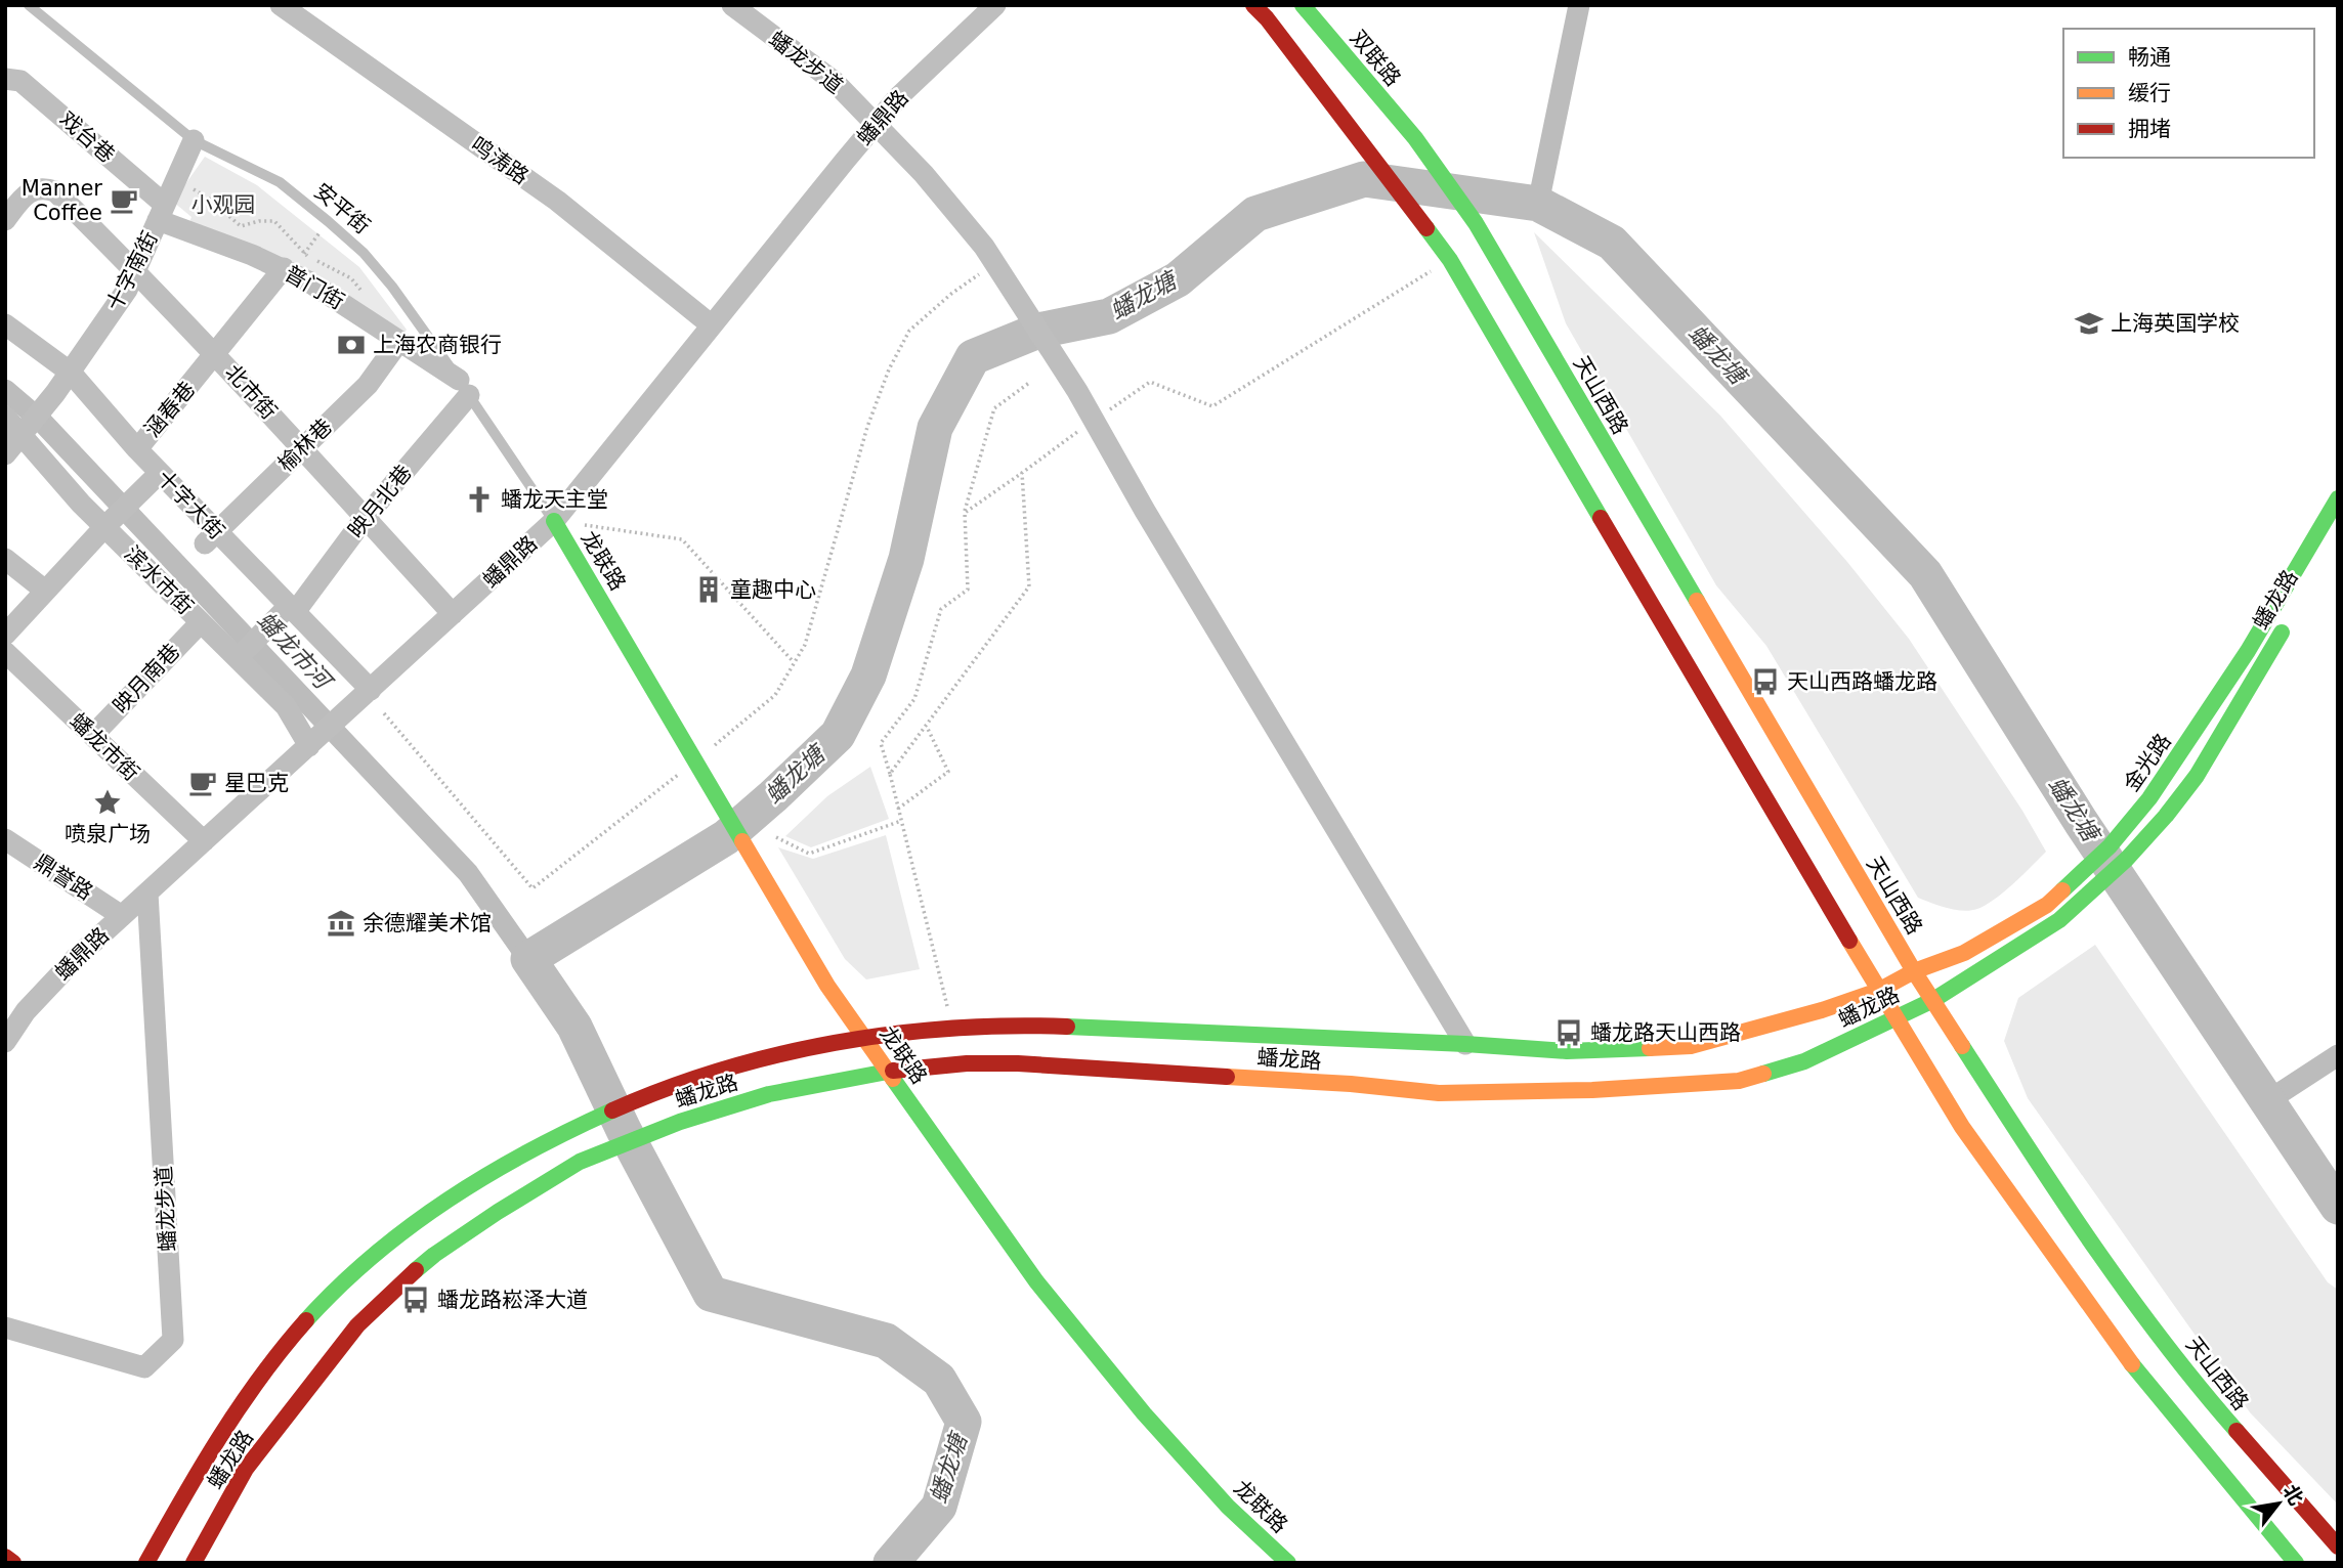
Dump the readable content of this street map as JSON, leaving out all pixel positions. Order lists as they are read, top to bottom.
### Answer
{
  "streets": {
    "main road": [
      "双联路",
      "天山西路",
      "龙联路",
      "蟠龙路",
      "金光路"
    ],
    "street": [
      "蟠龙步道",
      "蟠鼎路",
      "戏台巷",
      "鸣涛路",
      "十字南街",
      "普门街",
      "北市街",
      "涵春巷",
      "榆林巷",
      "映月北巷",
      "十字大街",
      "滨水市街",
      "映月南巷",
      "蟠龙市街",
      "鼎誉路"
    ],
    "lane": ["安平街"]
  },
  "crossings": [
    ["双联路", "天山西路"],
    ["蟠龙步道", "蟠鼎路"],
    ["蟠龙步道", "蟠龙路"],
    ["蟠鼎路", "鸣涛路"],
    ["蟠鼎路", "安平街"],
    ["蟠鼎路", "北市街"],
    ["蟠鼎路", "十字大街"],
    ["蟠鼎路", "龙联路"],
    ["蟠鼎路", "滨水市街"],
    ["蟠鼎路", "蟠龙市街"],
    ["蟠鼎路", "鼎誉路"],
    ["戏台巷", "十字南街"],
    ["戏台巷", "普门街"],
    ["安平街", "十字南街"],
    ["安平街", "普门街"],
    ["安平街", "映月北巷"],
    ["安平街", "龙联路"],
    ["十字南街", "普门街"],
    ["十字南街", "北市街"],
    ["十字南街", "十字大街"],
    ["十字南街", "滨水市街"],
    ["普门街", "涵春巷"],
    ["普门街", "榆林巷"],
    ["普门街", "映月北巷"],
    ["北市街", "涵春巷"],
    ["北市街", "榆林巷"],
    ["北市街", "映月北巷"],
    ["天山西路", "蟠龙路"],
    ["天山西路", "金光路"],
    ["涵春巷", "十字大街"],
    ["榆林巷", "十字大街"],
    ["映月北巷", "十字大街"],
    ["映月北巷", "滨水市街"],
    ["龙联路", "蟠龙路"],
    ["滨水市街", "映月南巷"],
    ["蟠龙路", "金光路"],
    ["映月南巷", "蟠龙市街"]
  ],
  "water": ["蟠龙塘", "蟠龙市河"],
  "parks": ["小观园"],
  "places": {
    "cafe": ["Manner Coffee", "星巴克"],
    "school or university": ["上海英国学校"],
    "bank": ["上海农商银行"],
    "church": ["蟠龙天主堂"],
    "building": ["童趣中心"],
    "bus stop": ["天山西路蟠龙路", "蟠龙路天山西路", "蟠龙路崧泽大道"],
    "place": ["喷泉广场"],
    "museum": ["余德耀美术馆"]
  },
  "legend": ["畅通", "缓行", "拥堵"],
  "north": "top right"
}
